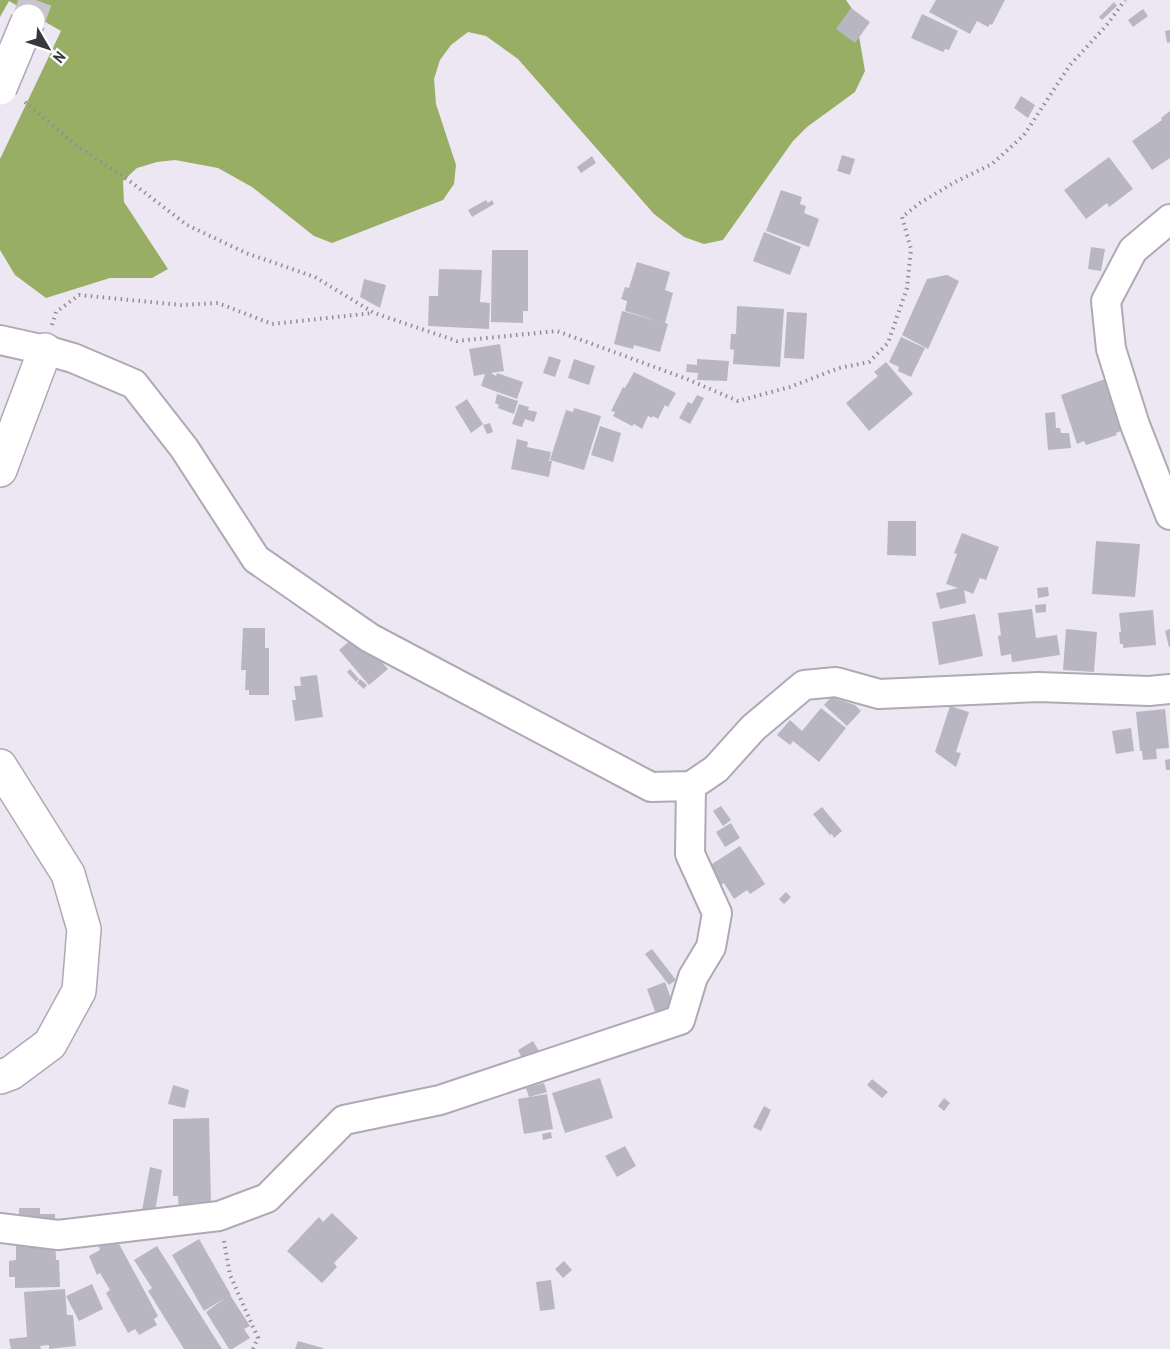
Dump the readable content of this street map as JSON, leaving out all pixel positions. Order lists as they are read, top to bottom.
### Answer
{
  "north": "bottom right"
}
